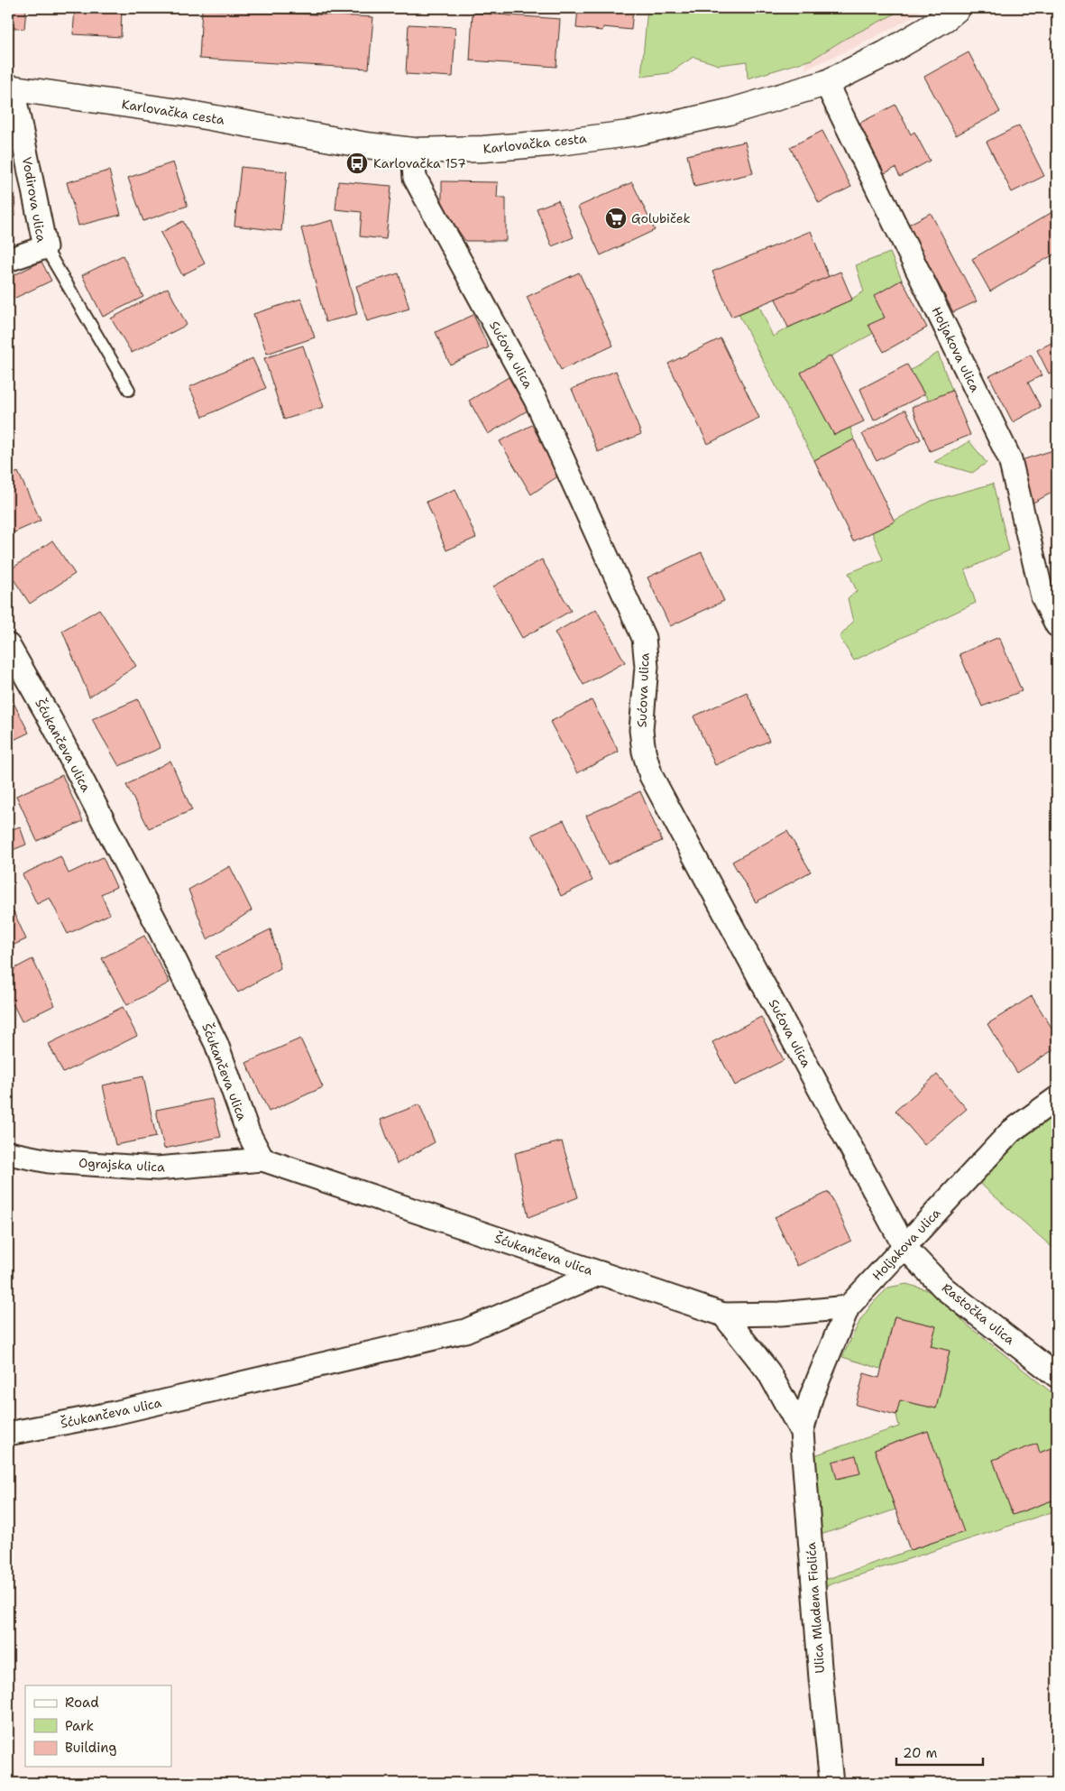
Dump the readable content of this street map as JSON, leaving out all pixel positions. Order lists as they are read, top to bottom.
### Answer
{
  "streets": {
    "street": [
      "Karlovačka cesta",
      "Vodirova ulica",
      "Holjakova ulica",
      "Sućova ulica",
      "Šćukančeva ulica",
      "Ograjska ulica",
      "Rastočka ulica",
      "Ulica Mladena Fiolića"
    ]
  },
  "crossings": [
    ["Karlovačka cesta", "Vodirova ulica"],
    ["Karlovačka cesta", "Holjakova ulica"],
    ["Karlovačka cesta", "Sućova ulica"],
    ["Holjakova ulica", "Sućova ulica"],
    ["Holjakova ulica", "Rastočka ulica"],
    ["Holjakova ulica", "Ulica Mladena Fiolića"],
    ["Sućova ulica", "Rastočka ulica"],
    ["Šćukančeva ulica", "Ograjska ulica"],
    ["Šćukančeva ulica", "Ulica Mladena Fiolića"]
  ],
  "places": {
    "bus stop": ["Karlovačka 157"],
    "supermarket": ["Golubiček"]
  },
  "legend": ["Road", "Park", "Building"],
  "scale_bar": "20 m"
}
